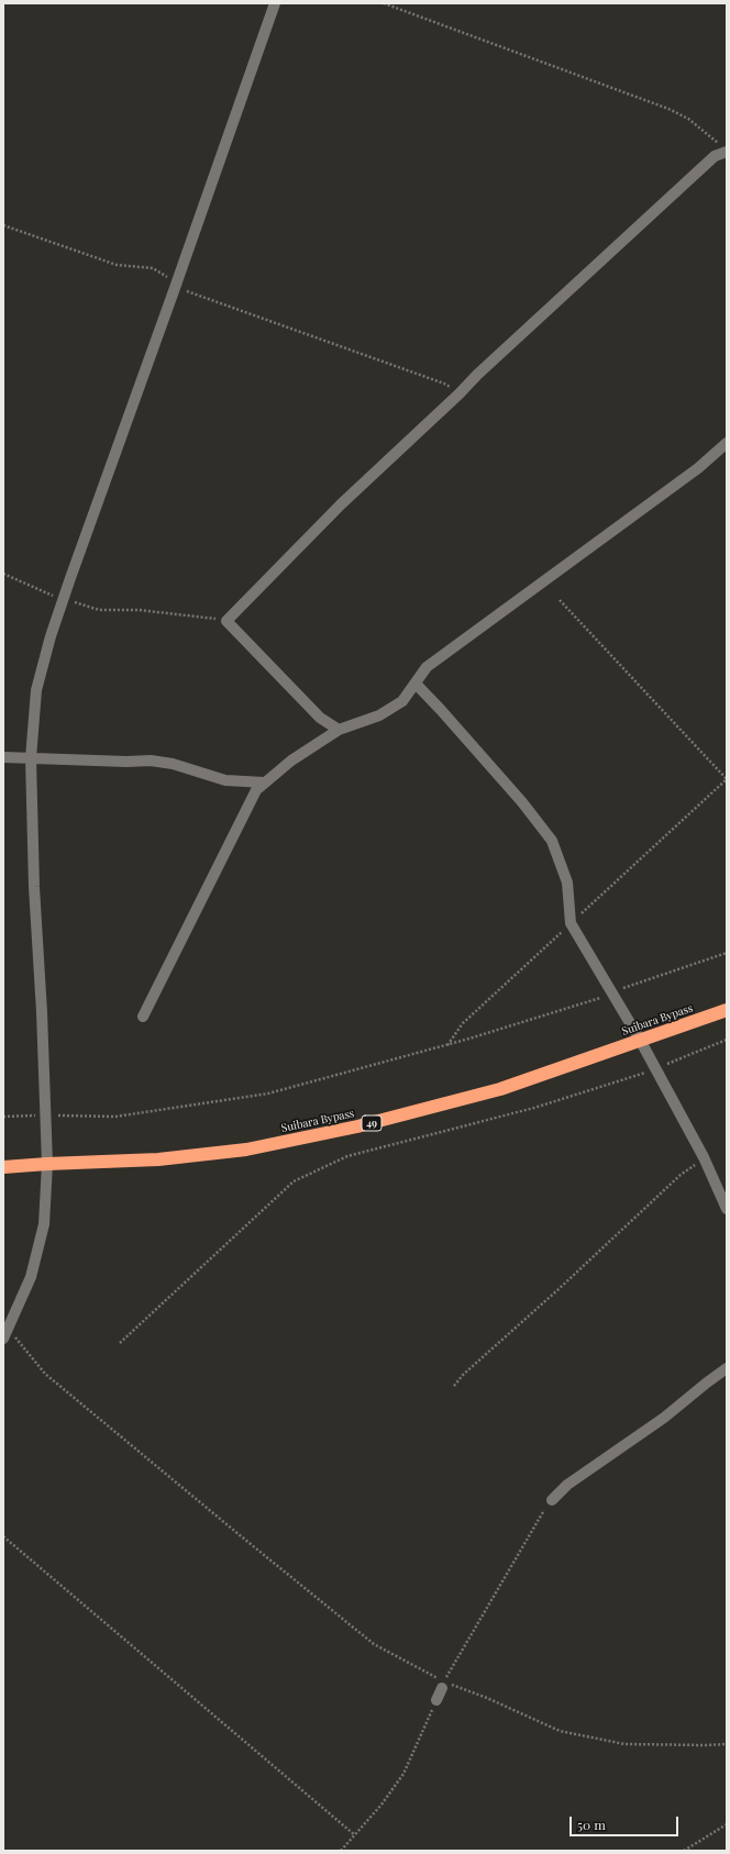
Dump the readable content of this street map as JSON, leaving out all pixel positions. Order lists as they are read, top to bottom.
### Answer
{
  "streets": {
    "highway": ["Suibara Bypass", "49"]
  },
  "scale_bar": "50 m"
}
